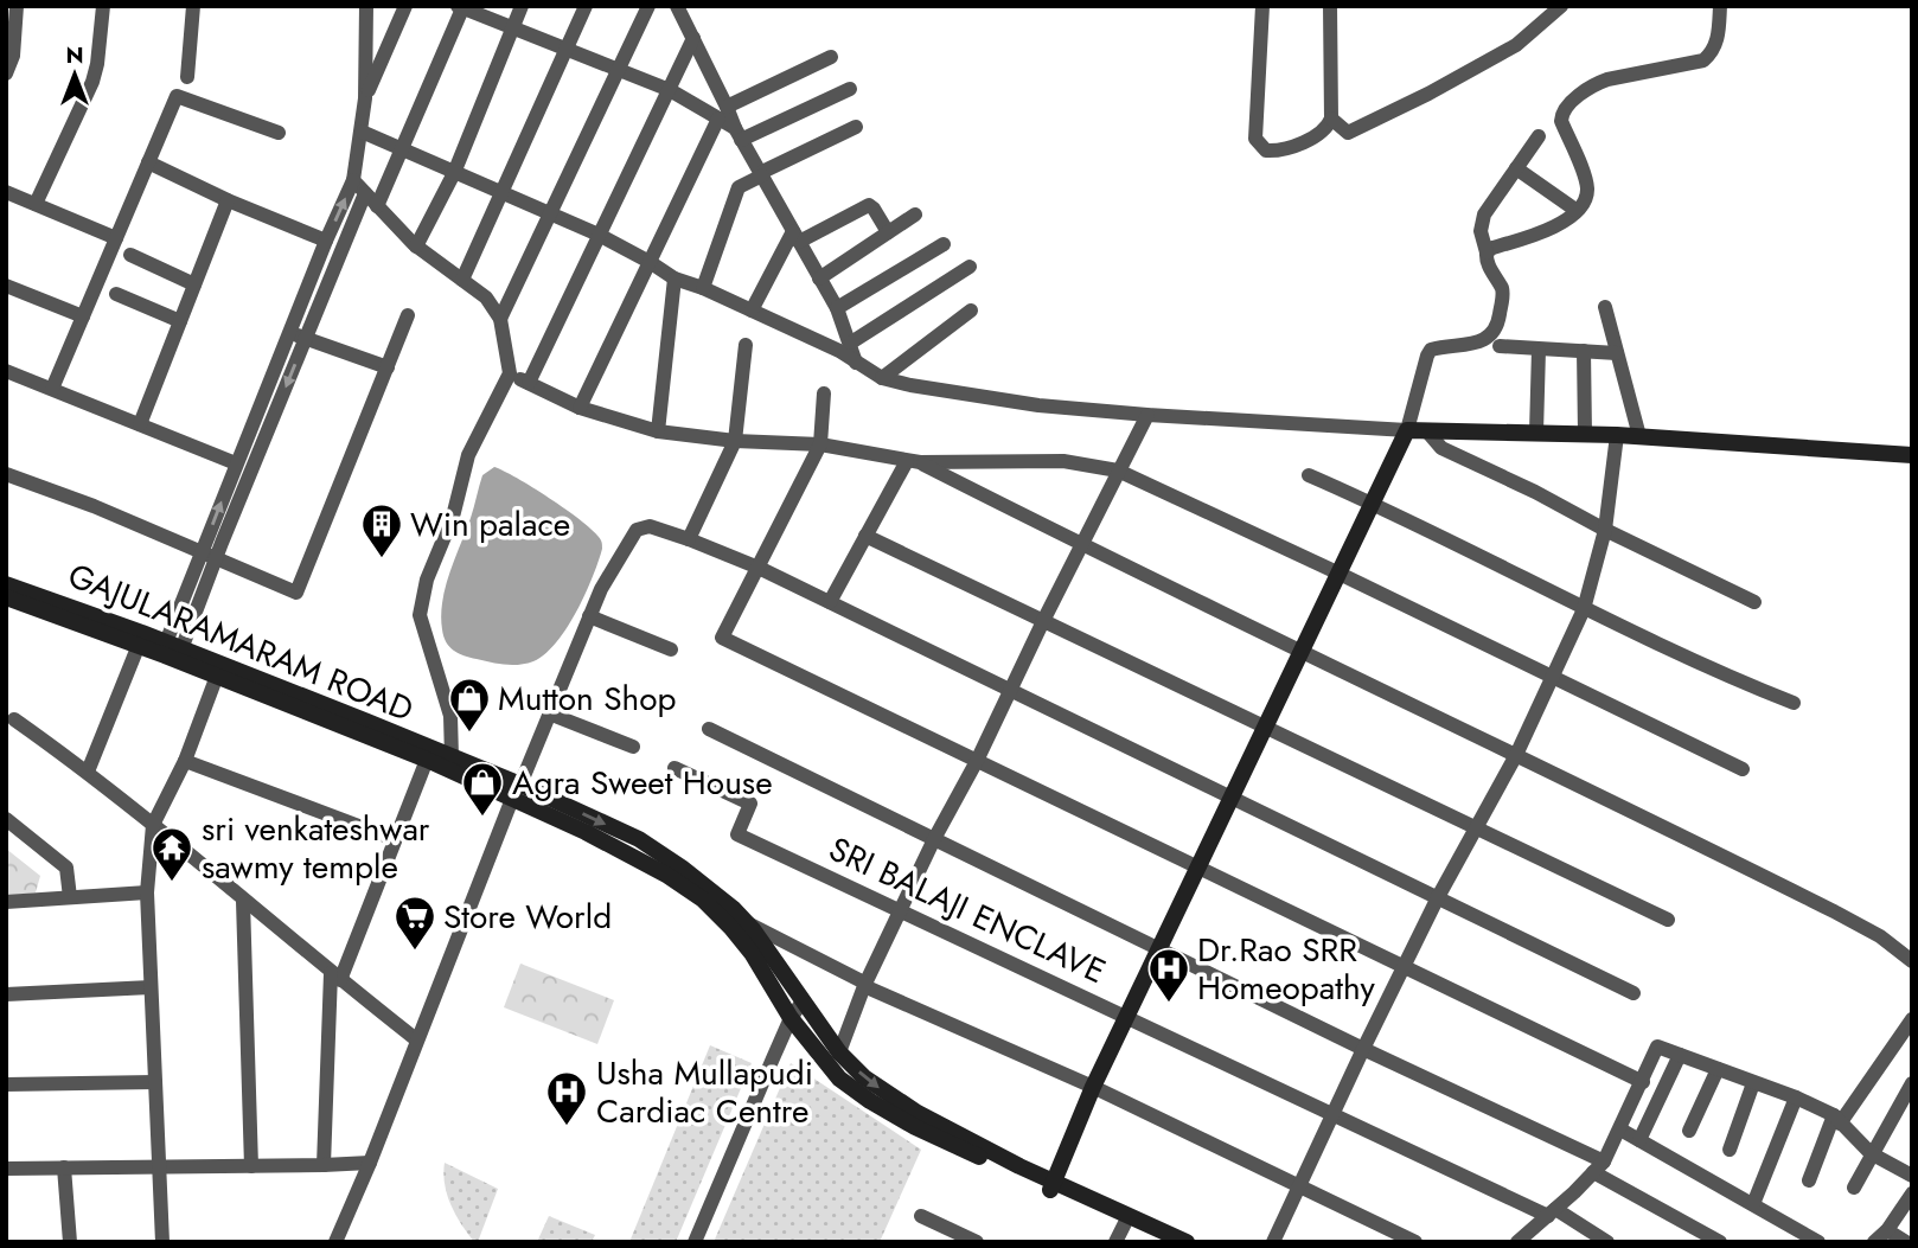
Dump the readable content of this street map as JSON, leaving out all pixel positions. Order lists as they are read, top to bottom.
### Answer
{
  "streets": {
    "main road": ["GAJULARAMARAM ROAD"],
    "street": ["SRI BALAJI ENCLAVE"]
  },
  "places": {
    "building": ["Win palace"],
    "shop": ["Mutton Shop", "Agra Sweet House"],
    "temple": ["sri venkateshwar sawmy temple"],
    "supermarket": ["Store World"],
    "hospital": ["Dr.Rao SRR Homeopathy", "Usha Mullapudi Cardiac Centre"]
  },
  "north": "top"
}
